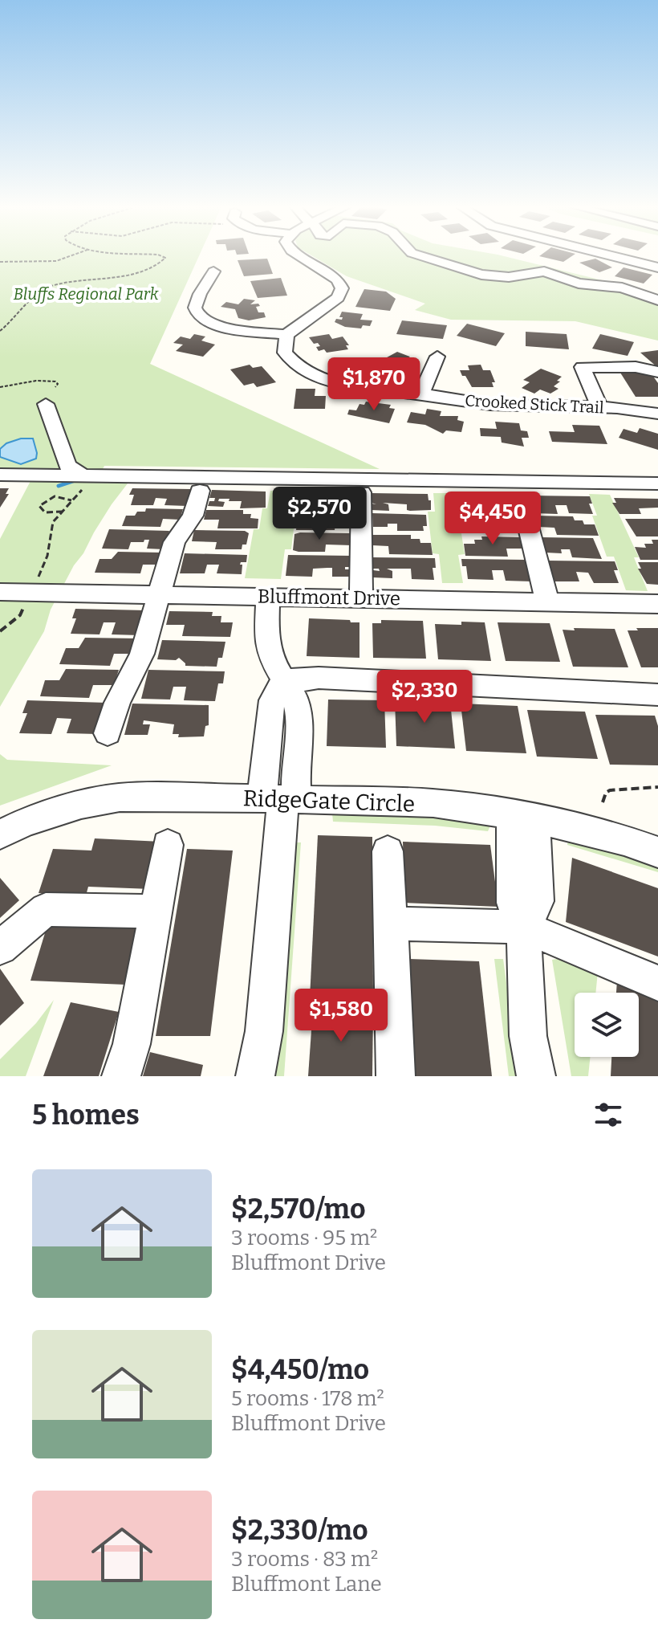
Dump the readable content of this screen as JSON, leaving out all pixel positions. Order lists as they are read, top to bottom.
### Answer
{
  "streets": {
    "street": ["Crooked Stick Trail", "Bluffmont Drive", "RidgeGate Circle"]
  },
  "parks": ["Bluffs Regional Park"],
  "page": {
    "price": [
      "$1,870",
      "$2,570",
      "$4,450",
      "$2,330",
      "$1,580"
    ],
    "heading": "5 homes",
    "list": [
      {
        "name": "$2,570/mo",
        "note": "3 rooms · 95 m² · Bluffmont Drive"
      },
      {
        "name": "$4,450/mo",
        "note": "5 rooms · 178 m² · Bluffmont Drive"
      },
      {
        "name": "$2,330/mo",
        "note": "3 rooms · 83 m² · Bluffmont Lane"
      }
    ]
  }
}
